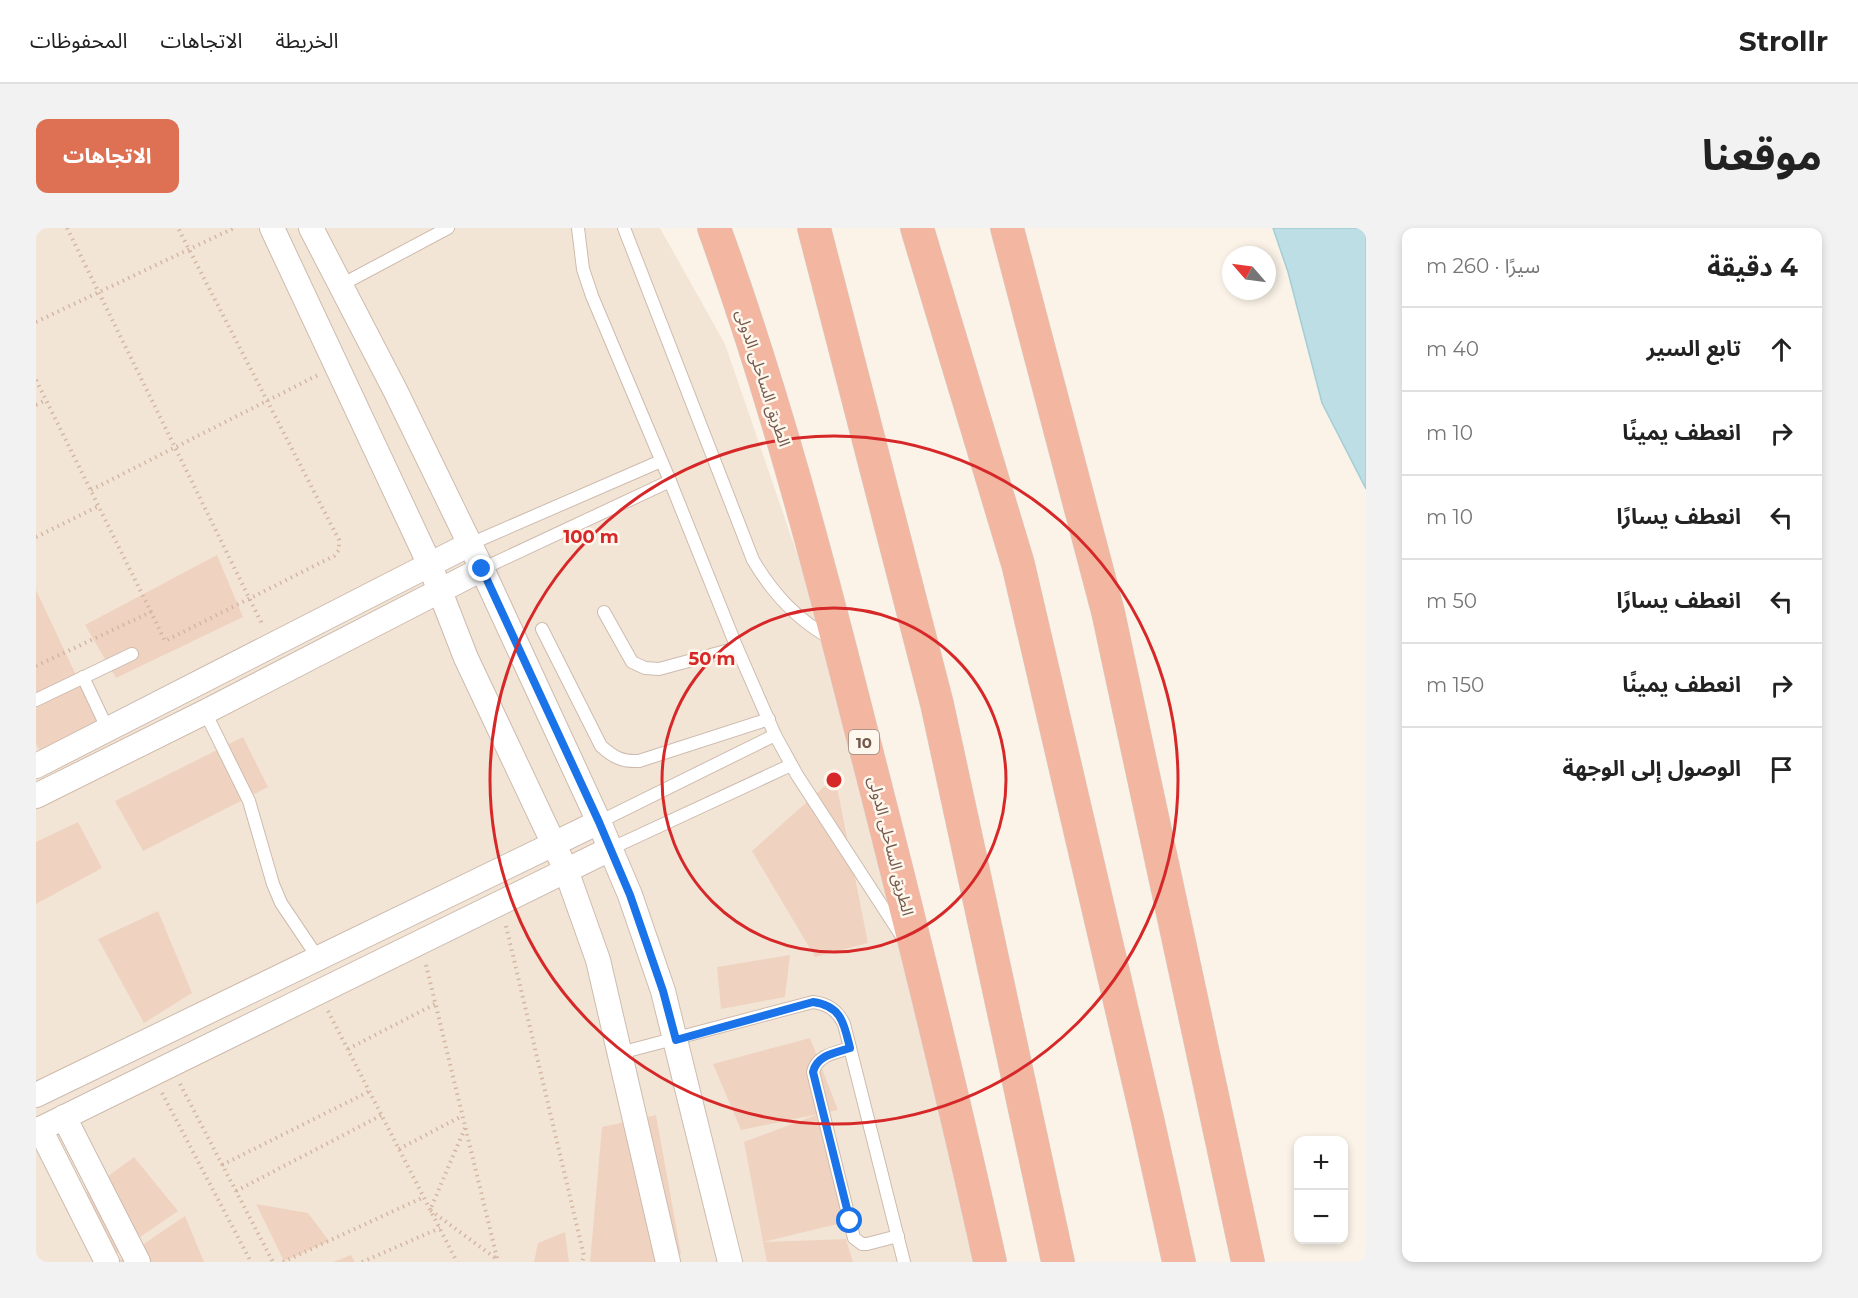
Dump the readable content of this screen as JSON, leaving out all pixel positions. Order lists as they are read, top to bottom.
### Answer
{
  "streets": {
    "highway": ["الطريق الساحلى الدولى", "10"]
  },
  "north": "top left",
  "page": {
    "header": "Strollr",
    "nav": ["الخريطة", "الاتجاهات", "المحفوظات"],
    "title": "موقعنا",
    "buttons": "الاتجاهات",
    "heading": ["4 دقيقة", "سيرًا · 260 m"],
    "list": [
      ["تابع السير", "40 m"],
      ["انعطف يمينًا", "10 m"],
      ["انعطف يسارًا", "10 m"],
      ["انعطف يسارًا", "50 m"],
      ["انعطف يمينًا", "150 m"],
      "الوصول إلى الوجهة"
    ],
    "map_buttons": ["+", "−"]
  },
  "rings": ["100 m", "50 m"]
}
